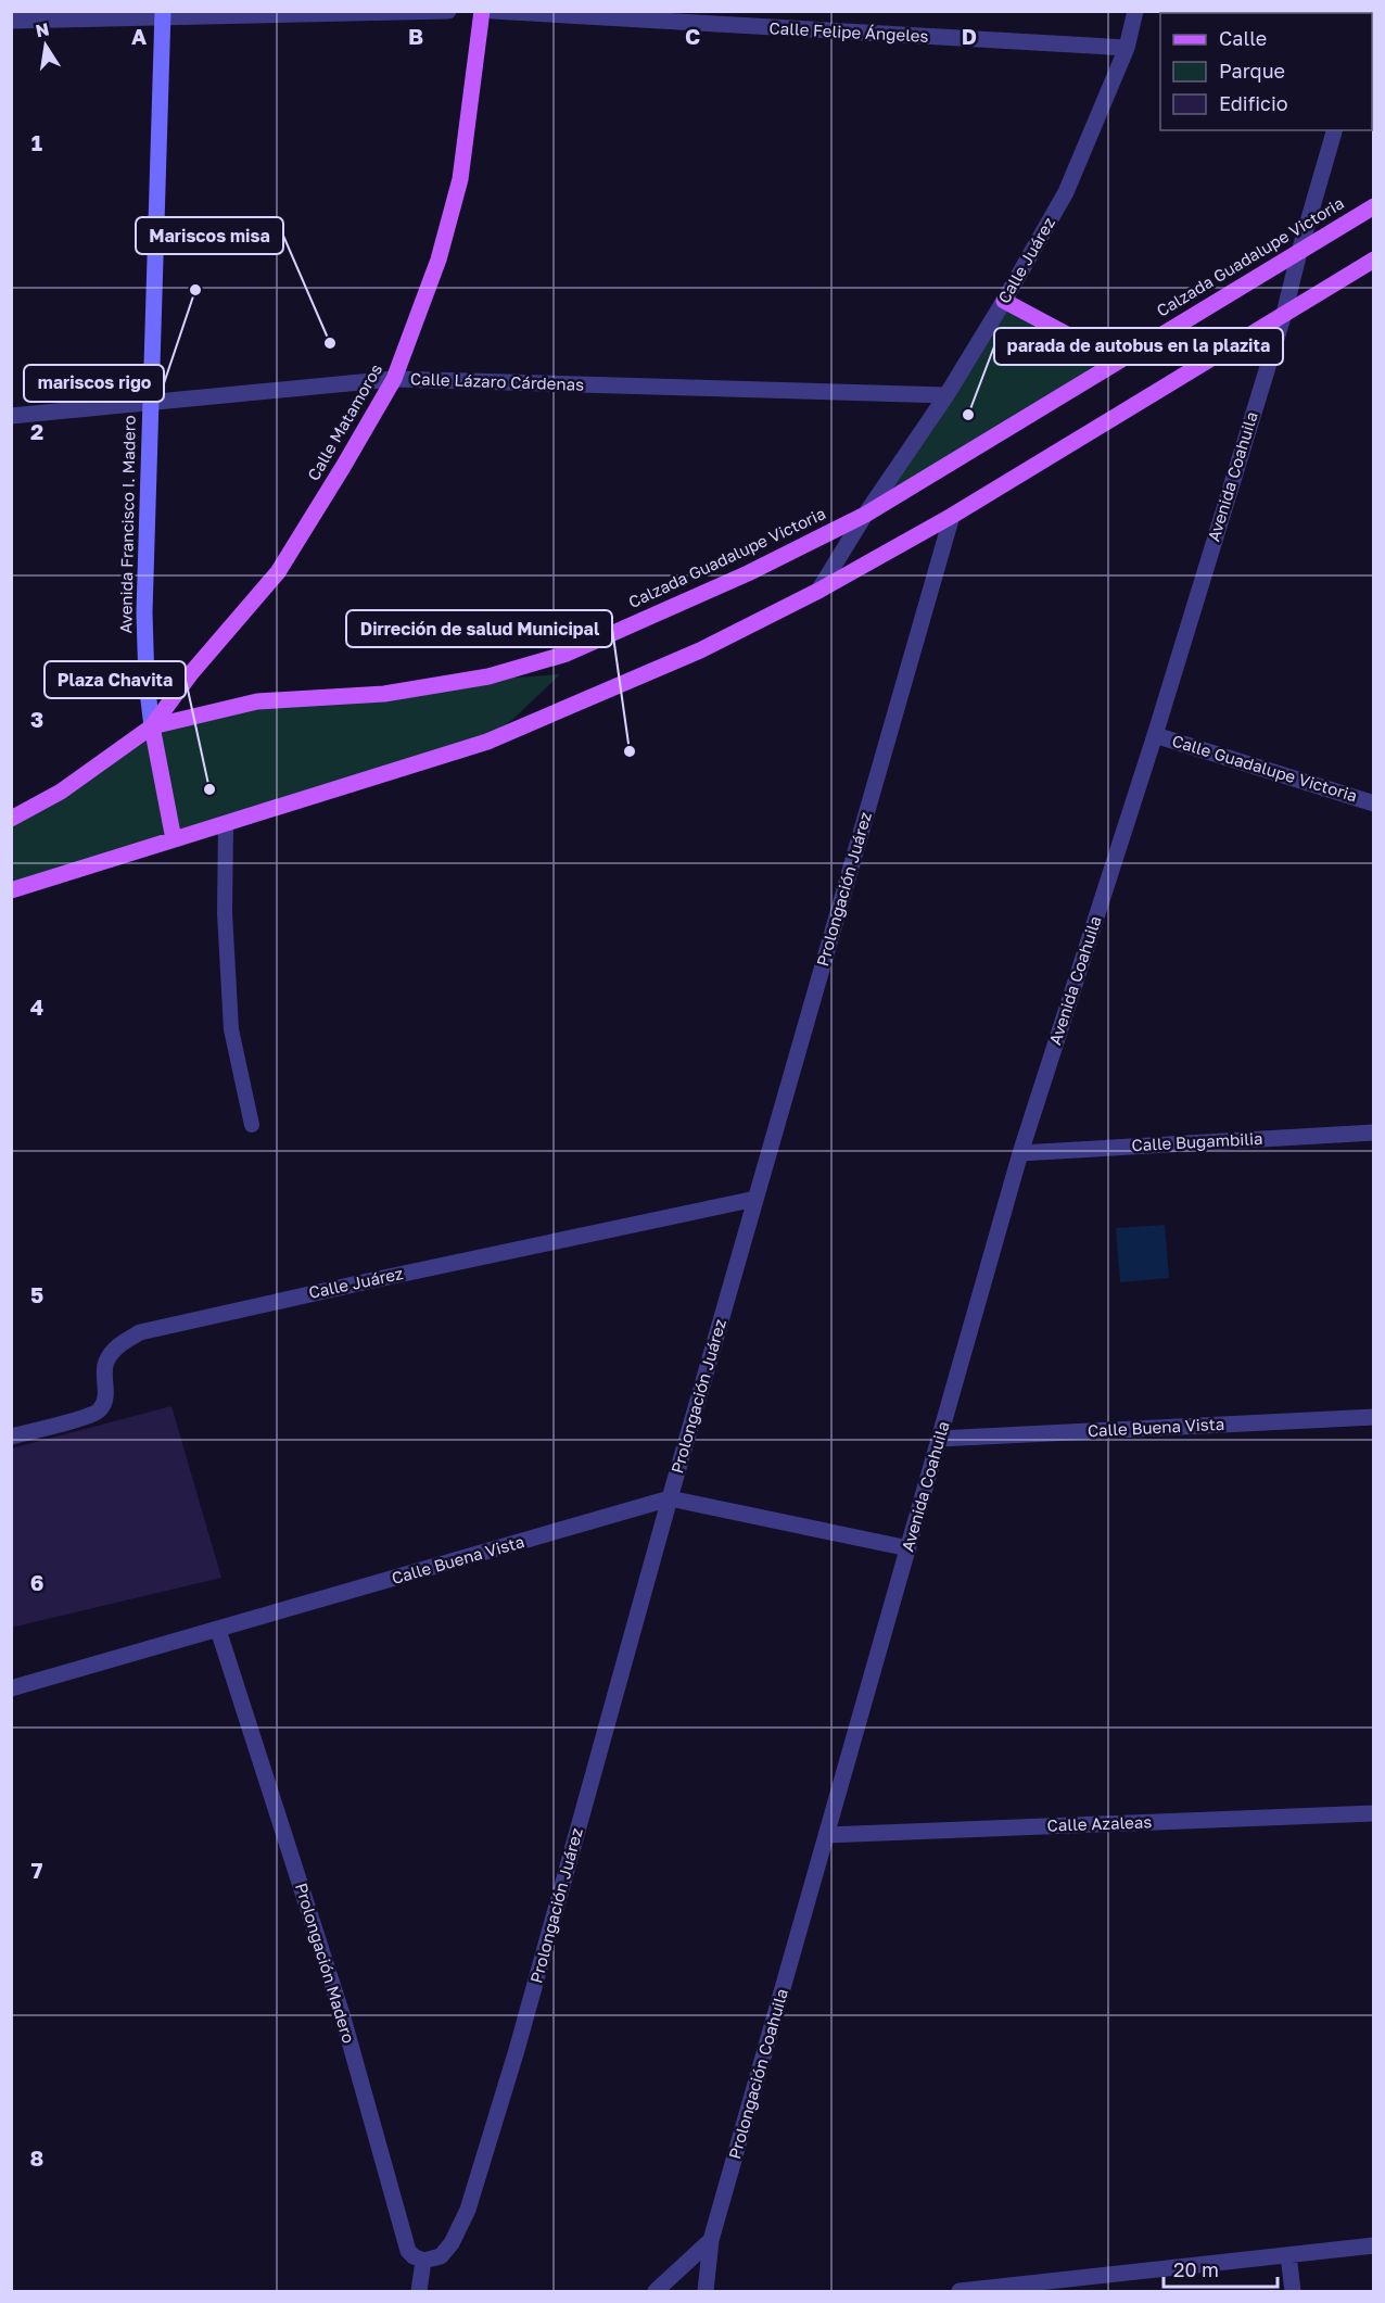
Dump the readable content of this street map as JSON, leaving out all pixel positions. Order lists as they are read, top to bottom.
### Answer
{
  "streets": {
    "main road": ["Calzada Guadalupe Victoria", "Calle Matamoros", "Avenida Francisco I. Madero"],
    "street": [
      "Calle Felipe Ángeles",
      "Calle Juárez",
      "Calle Lázaro Cárdenas",
      "Avenida Coahuila",
      "Calle Guadalupe Victoria",
      "Prolongación Juárez",
      "Calle Bugambilia",
      "Calle Buena Vista",
      "Calle Azaleas",
      "Prolongación Madero",
      "Prolongación Coahuila"
    ]
  },
  "crossings": [
    ["Calle Felipe Ángeles", "Calle Juárez"],
    ["Calzada Guadalupe Victoria", "Calle Juárez"],
    ["Calzada Guadalupe Victoria", "Calle Matamoros"],
    ["Calzada Guadalupe Victoria", "Avenida Coahuila"],
    ["Calzada Guadalupe Victoria", "Avenida Francisco I. Madero"],
    ["Calle Juárez", "Calle Lázaro Cárdenas"],
    ["Calle Juárez", "Prolongación Juárez"],
    ["Calle Lázaro Cárdenas", "Calle Matamoros"],
    ["Calle Lázaro Cárdenas", "Avenida Francisco I. Madero"],
    ["Calle Matamoros", "Avenida Francisco I. Madero"],
    ["Avenida Coahuila", "Calle Guadalupe Victoria"],
    ["Avenida Coahuila", "Calle Bugambilia"],
    ["Avenida Coahuila", "Calle Buena Vista"],
    ["Avenida Coahuila", "Calle Azaleas"],
    ["Avenida Coahuila", "Prolongación Coahuila"],
    ["Prolongación Juárez", "Calle Buena Vista"],
    ["Prolongación Juárez", "Prolongación Madero"],
    ["Calle Buena Vista", "Prolongación Madero"],
    ["Calle Azaleas", "Prolongación Coahuila"]
  ],
  "places": [
    "mariscos rigo",
    "Mariscos misa",
    "parada de autobus en la plazita",
    "Dirreción de salud Municipal",
    "Plaza Chavita"
  ],
  "legend": ["Calle", "Parque", "Edificio"],
  "scale_bar": "20 m",
  "north": "top",
  "grid": {
    "columns": [
      "A",
      "B",
      "C",
      "D"
    ],
    "rows": [
      "1",
      "2",
      "3",
      "4",
      "5",
      "6",
      "7",
      "8"
    ]
  }
}
